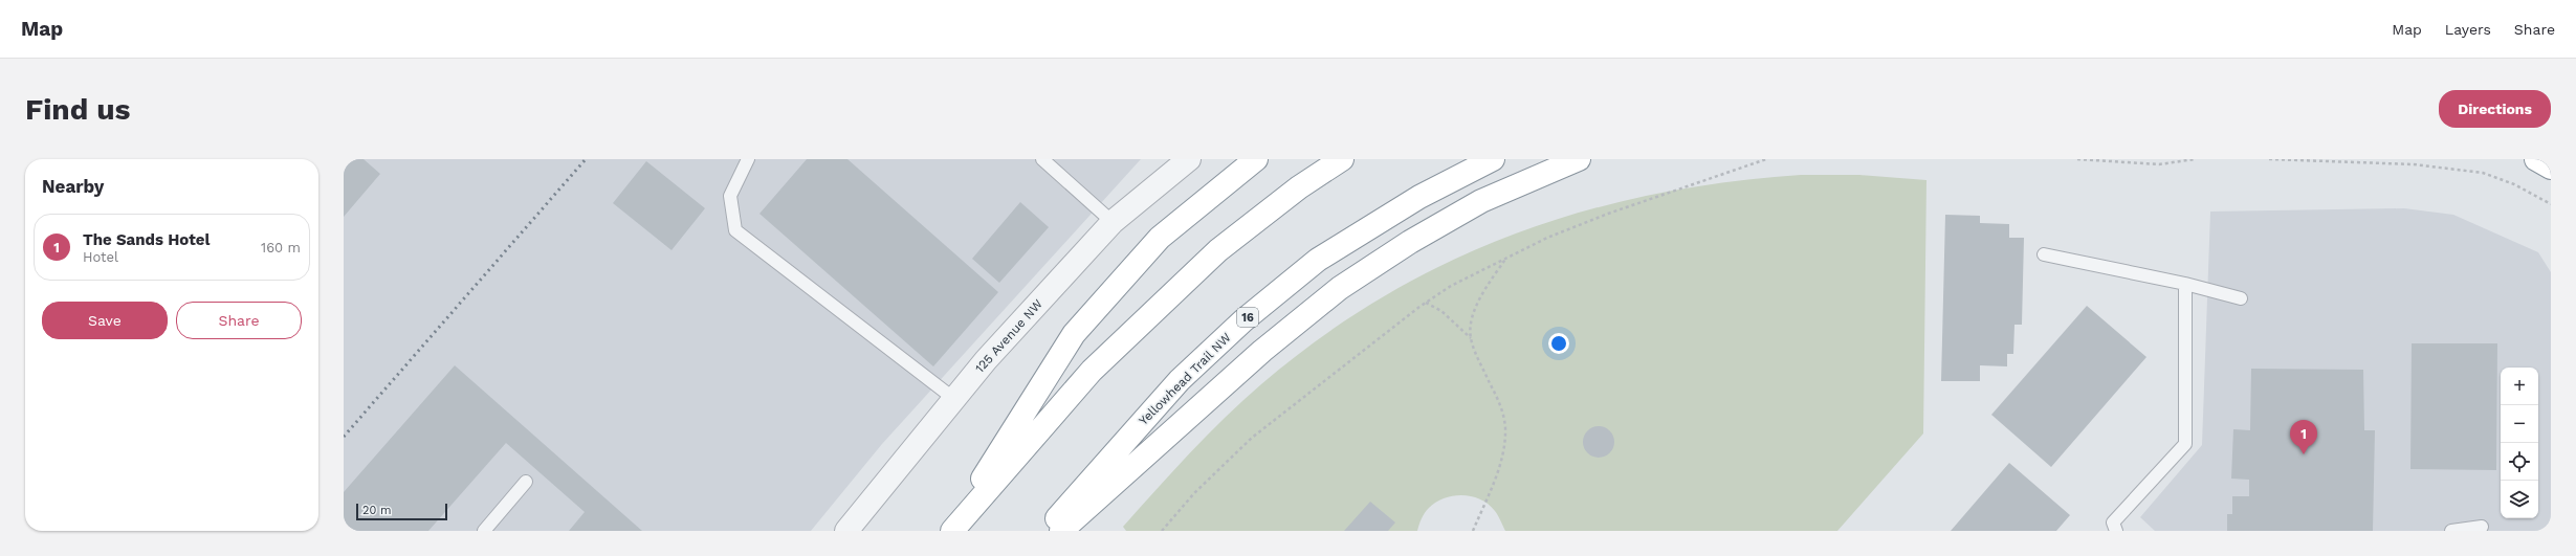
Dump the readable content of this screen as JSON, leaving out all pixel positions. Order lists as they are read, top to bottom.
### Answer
{
  "streets": {
    "highway": ["16", "Yellowhead Trail NW"],
    "street": ["125 Avenue NW"]
  },
  "scale_bar": "20 m",
  "page": {
    "header": "Map",
    "nav": ["Map", "Layers", "Share"],
    "buttons": [
      "Directions",
      ["Save", "Share"]
    ],
    "title": "Find us",
    "heading": "Nearby",
    "list": [
      {
        "mark": "1",
        "name": "The Sands Hotel",
        "note": "Hotel",
        "value": "160 m"
      }
    ],
    "map_buttons": ["+", "−"],
    "pins": "1",
    "scale": "20 m"
  }
}
